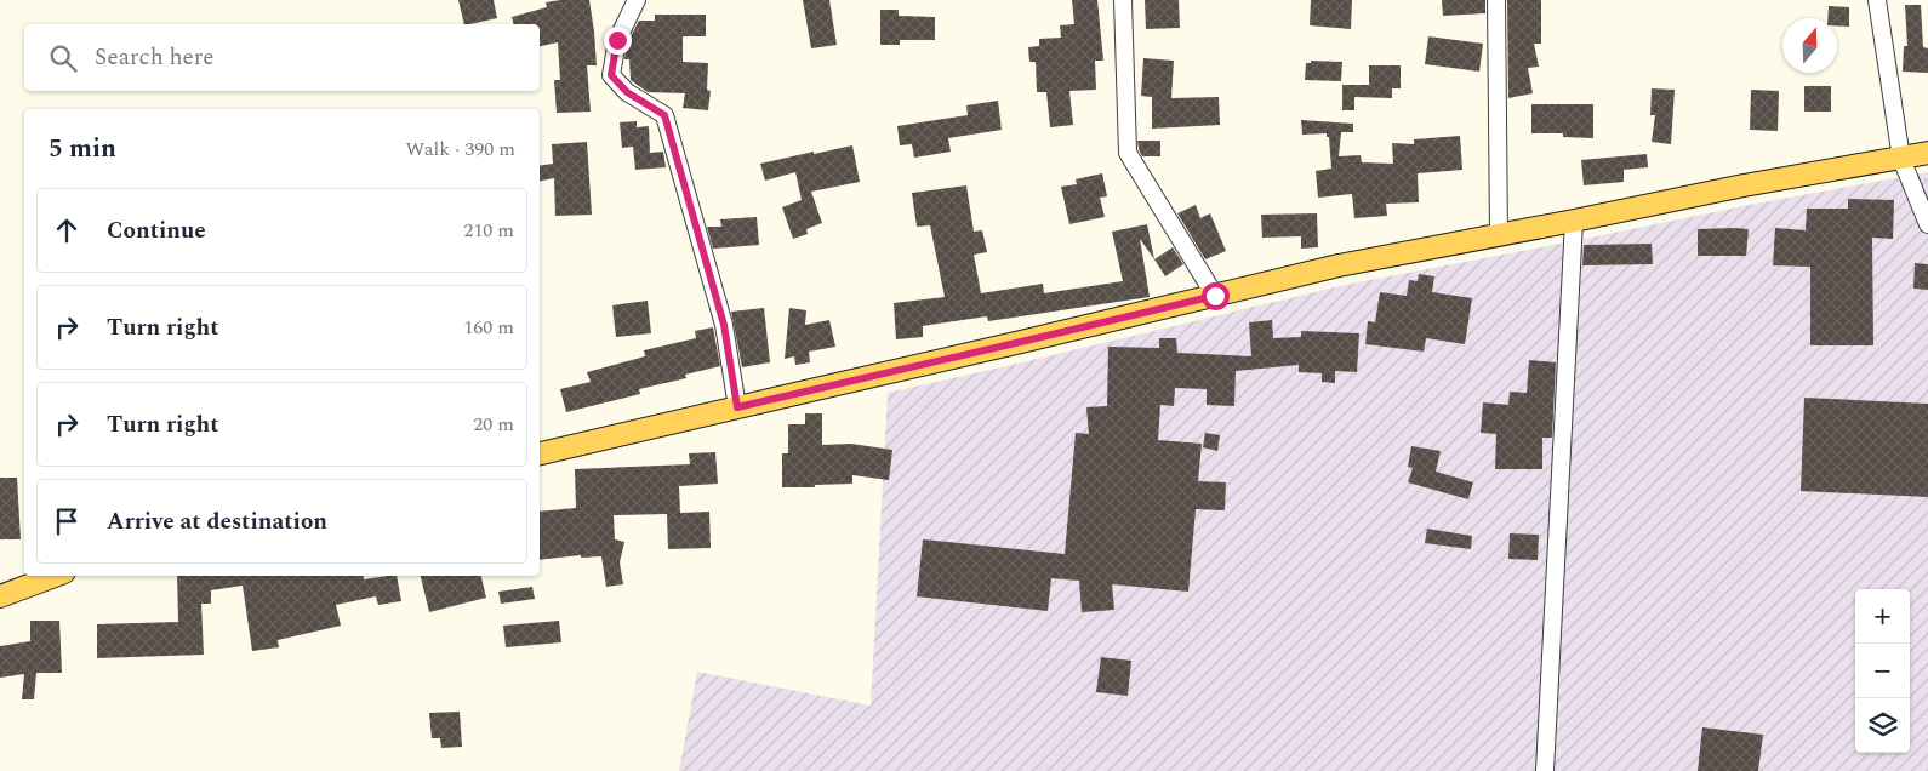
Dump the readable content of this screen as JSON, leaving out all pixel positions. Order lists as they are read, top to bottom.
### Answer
{
  "north": "top",
  "page": {
    "search": "Search here",
    "heading": ["5 min", "Walk · 390 m"],
    "list": [
      ["Continue", "210 m"],
      ["Turn right", "160 m"],
      ["Turn right", "20 m"],
      "Arrive at destination"
    ],
    "map_buttons": ["+", "−"]
  }
}
